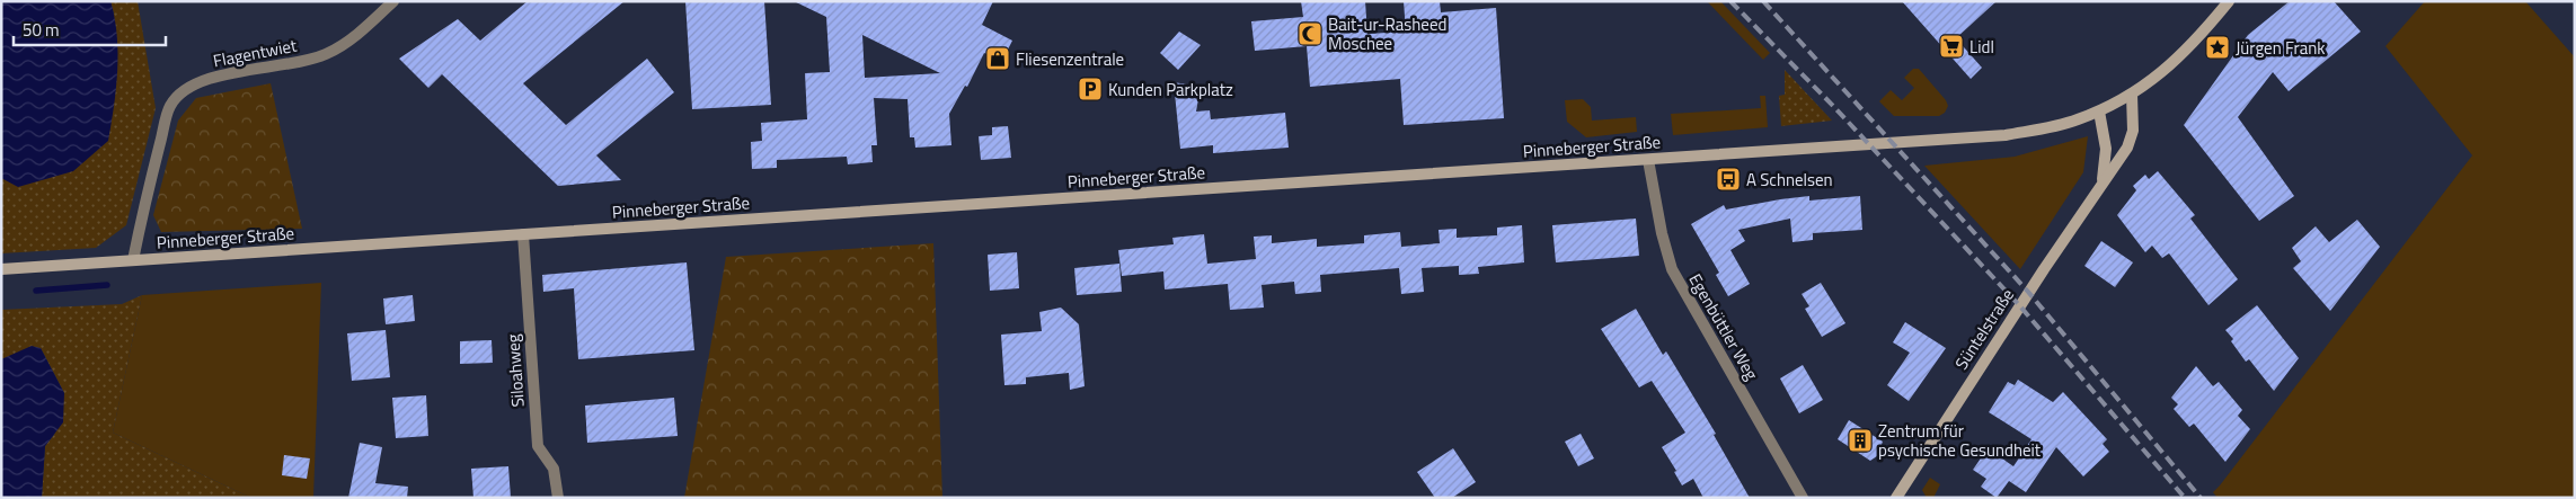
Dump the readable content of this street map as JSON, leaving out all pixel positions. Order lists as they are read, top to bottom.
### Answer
{
  "streets": {
    "main road": ["Pinneberger Straße", "Süntelstraße"],
    "street": ["Flagentwiet", "Egenbüttler Weg", "Siloahweg"]
  },
  "crossings": [
    ["Flagentwiet", "Pinneberger Straße"],
    ["Pinneberger Straße", "Egenbüttler Weg"],
    ["Pinneberger Straße", "Süntelstraße"],
    ["Pinneberger Straße", "Siloahweg"]
  ],
  "places": {
    "mosque": ["Bait-ur-Rasheed Moschee"],
    "supermarket": ["Lidl"],
    "place": ["Jürgen Frank"],
    "shop": ["Fliesenzentrale"],
    "parking": ["Kunden Parkplatz"],
    "bus stop": ["A Schnelsen"],
    "building": ["Zentrum für psychische Gesundheit"]
  },
  "scale_bar": "50 m"
}
